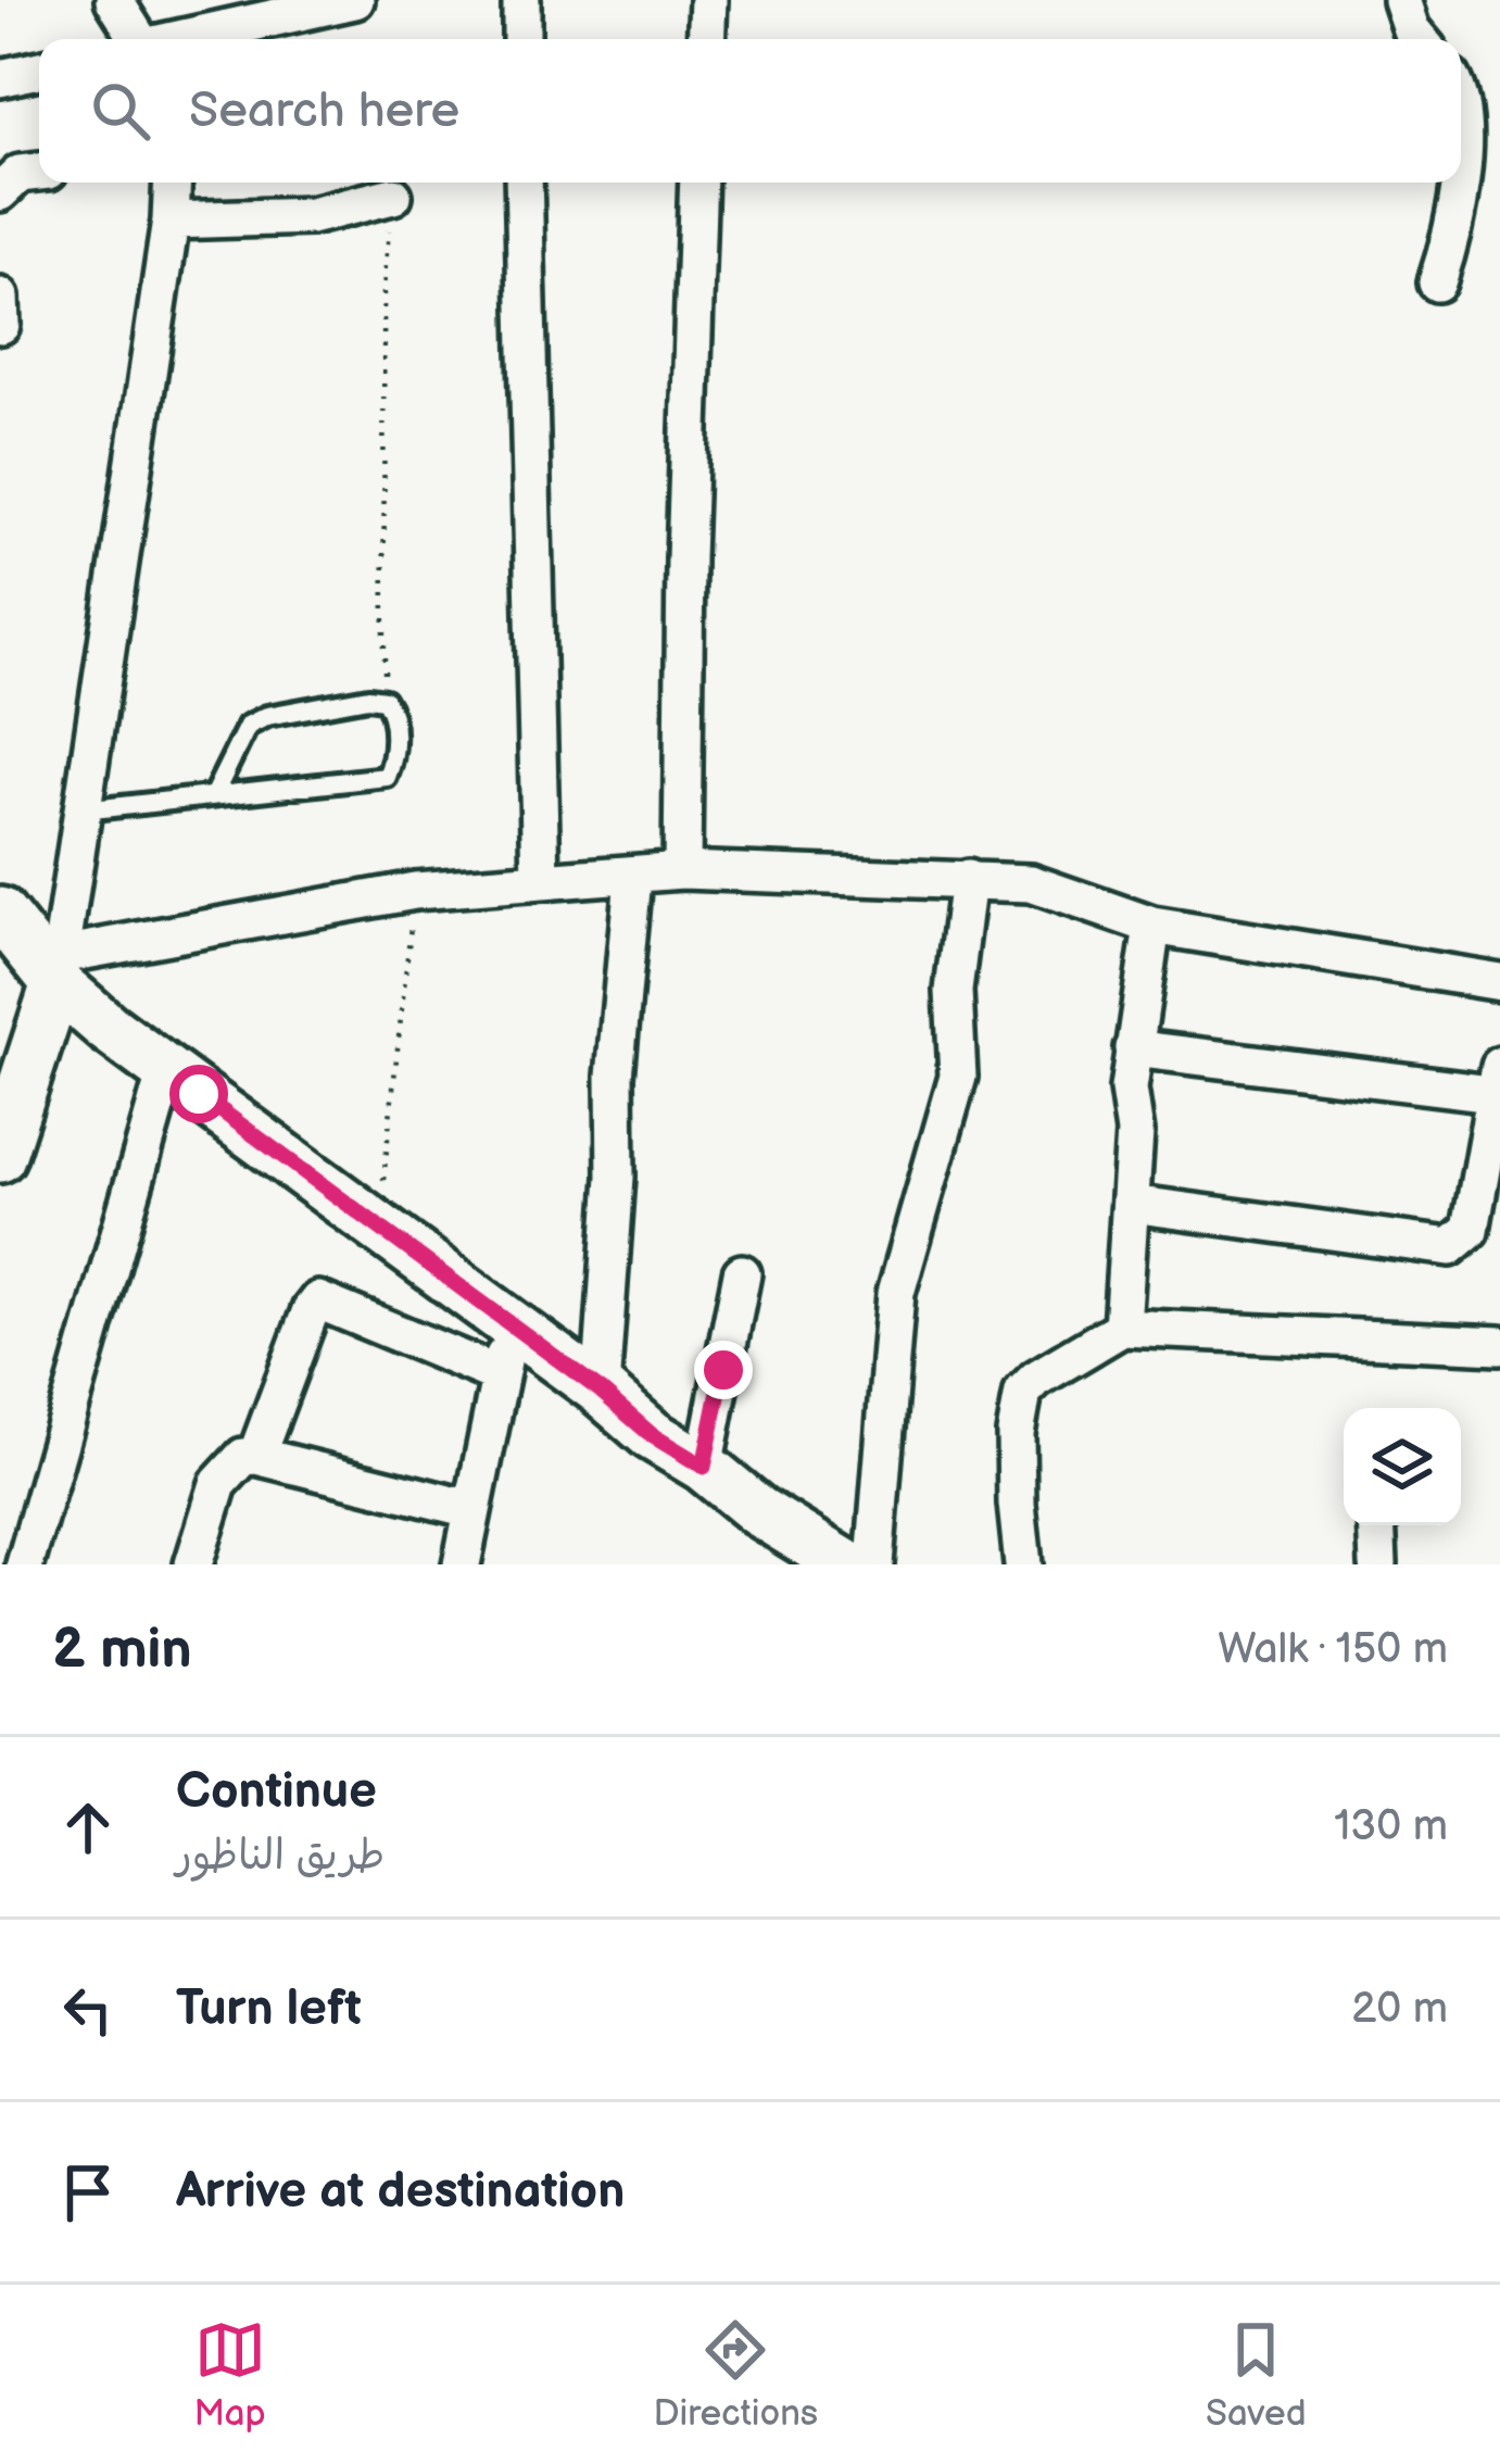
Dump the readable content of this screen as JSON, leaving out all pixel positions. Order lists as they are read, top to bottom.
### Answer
{
  "page": {
    "search": "Search here",
    "heading": ["2 min", "Walk · 150 m"],
    "list": [
      ["Continue", "طريق الناظور", "130 m"],
      ["Turn left", "20 m"],
      "Arrive at destination"
    ],
    "nav": ["Map", "Directions", "Saved"]
  }
}
